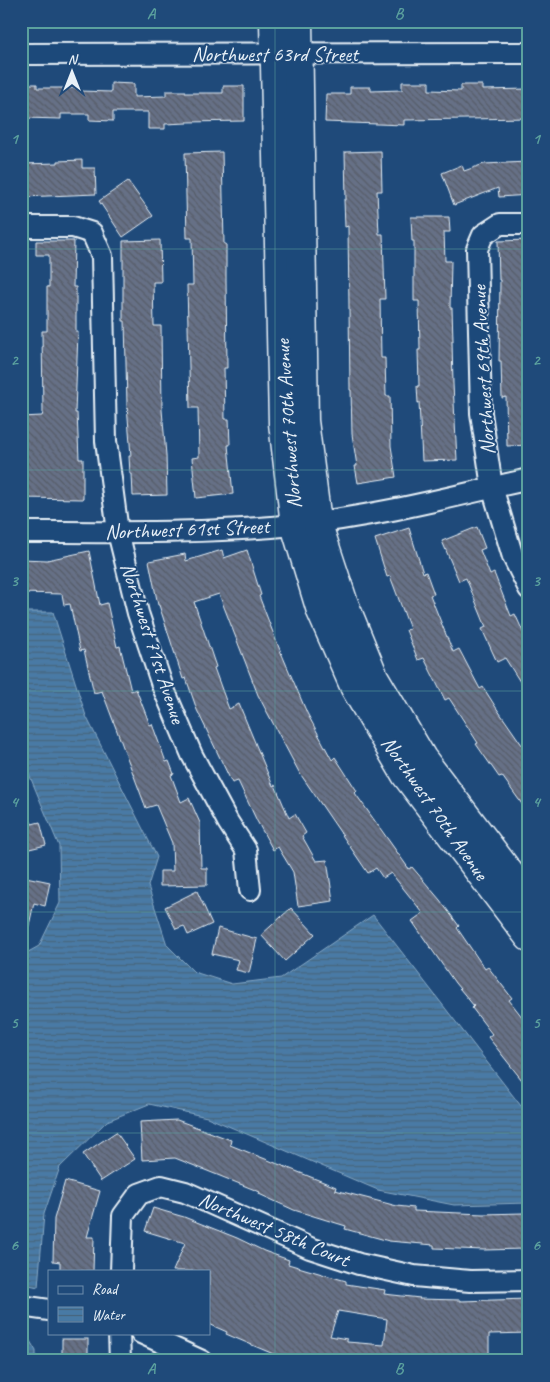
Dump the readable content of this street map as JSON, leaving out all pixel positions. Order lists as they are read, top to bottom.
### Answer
{
  "streets": {
    "street": [
      "Northwest 63rd Street",
      "Northwest 69th Avenue",
      "Northwest 70th Avenue",
      "Northwest 61st Street",
      "Northwest 71st Avenue",
      "Northwest 58th Court"
    ]
  },
  "crossings": [
    ["Northwest 63rd Street", "Northwest 70th Avenue"],
    ["Northwest 69th Avenue", "Northwest 61st Street"],
    ["Northwest 70th Avenue", "Northwest 61st Street"],
    ["Northwest 61st Street", "Northwest 71st Avenue"]
  ],
  "legend": ["Road", "Water"],
  "north": "top",
  "grid": {
    "columns": ["A", "B"],
    "rows": [
      "1",
      "2",
      "3",
      "4",
      "5",
      "6"
    ]
  }
}
